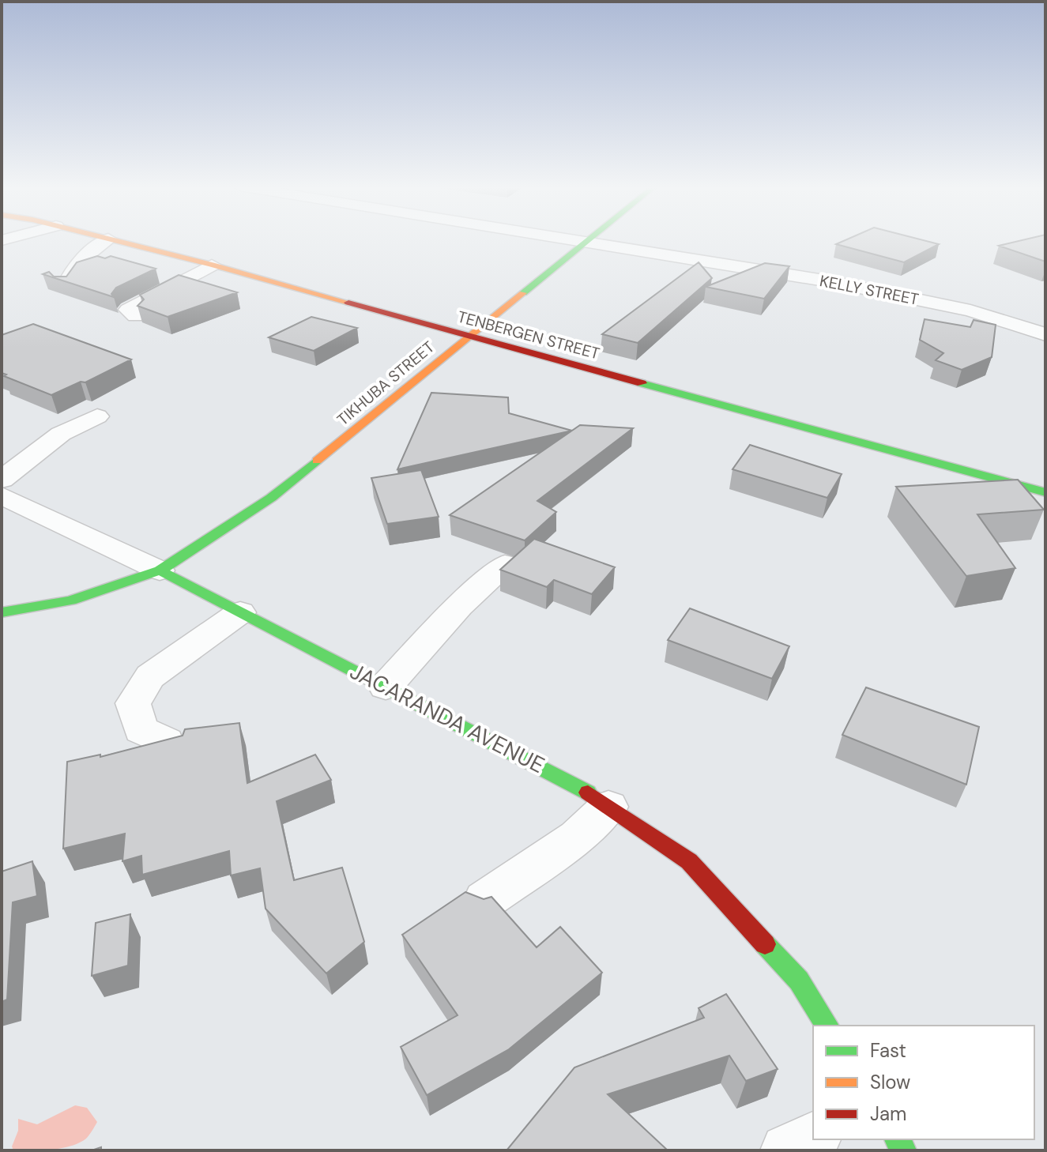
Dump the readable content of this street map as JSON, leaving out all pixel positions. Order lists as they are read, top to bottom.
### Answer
{
  "streets": {
    "street": [
      "KELLY STREET",
      "TENBERGEN STREET",
      "TIKHUBA STREET",
      "JACARANDA AVENUE"
    ]
  },
  "crossings": [
    ["KELLY STREET", "TIKHUBA STREET"],
    ["TENBERGEN STREET", "TIKHUBA STREET"],
    ["TIKHUBA STREET", "JACARANDA AVENUE"]
  ],
  "legend": ["Fast", "Slow", "Jam"]
}
